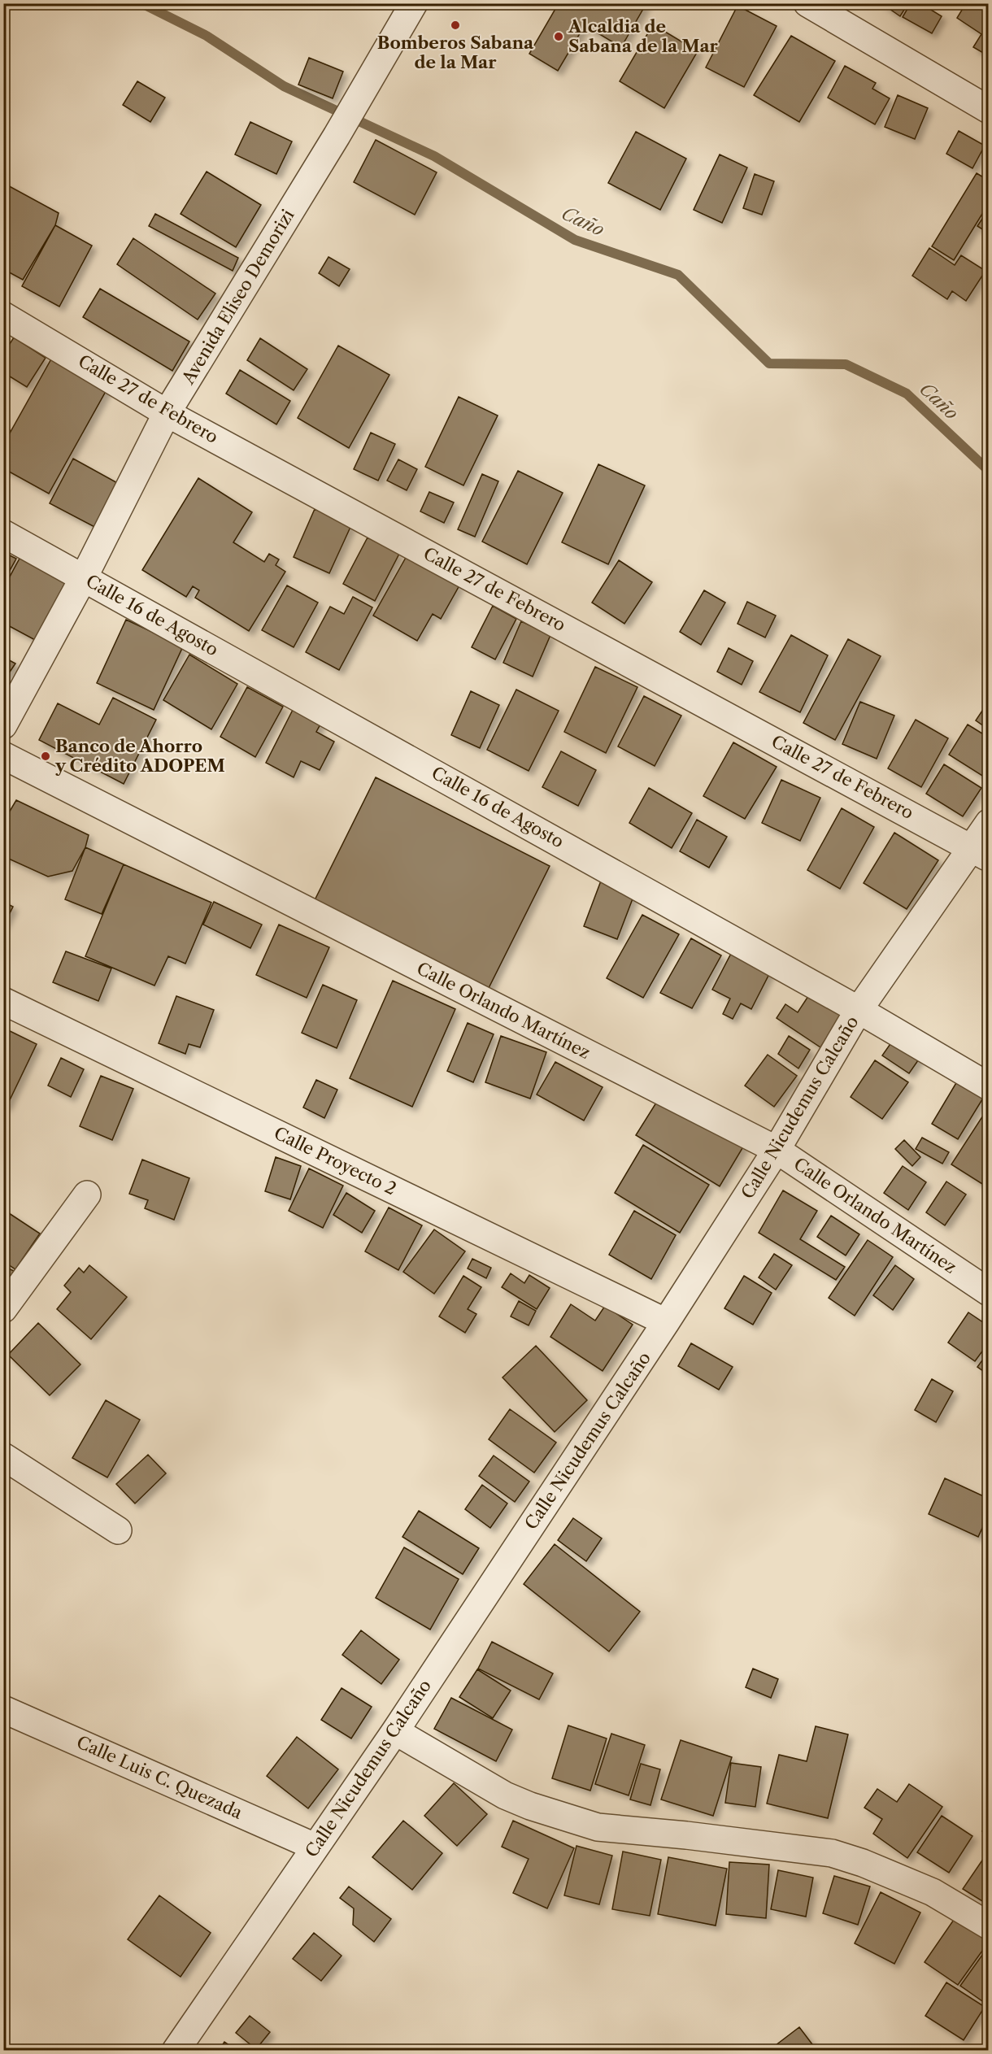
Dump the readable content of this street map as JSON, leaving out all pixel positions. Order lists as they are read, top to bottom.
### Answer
{
  "streets": {
    "street": [
      "Avenida Eliseo Demorizi",
      "Calle 27 de Febrero",
      "Calle 16 de Agosto",
      "Calle Orlando Martínez",
      "Calle Nicudemus Calcaño",
      "Calle Proyecto 2",
      "Calle Luis C. Quezada"
    ]
  },
  "crossings": [
    ["Avenida Eliseo Demorizi", "Calle 27 de Febrero"],
    ["Avenida Eliseo Demorizi", "Calle 16 de Agosto"],
    ["Calle 27 de Febrero", "Calle Nicudemus Calcaño"],
    ["Calle 16 de Agosto", "Calle Nicudemus Calcaño"],
    ["Calle Orlando Martínez", "Calle Nicudemus Calcaño"],
    ["Calle Nicudemus Calcaño", "Calle Proyecto 2"],
    ["Calle Nicudemus Calcaño", "Calle Luis C. Quezada"]
  ],
  "water": ["Caño"],
  "places": ["Bomberos Sabana de la Mar", "Alcaldia de Sabana de la Mar", "Banco de Ahorro y Crédito ADOPEM"]
}
